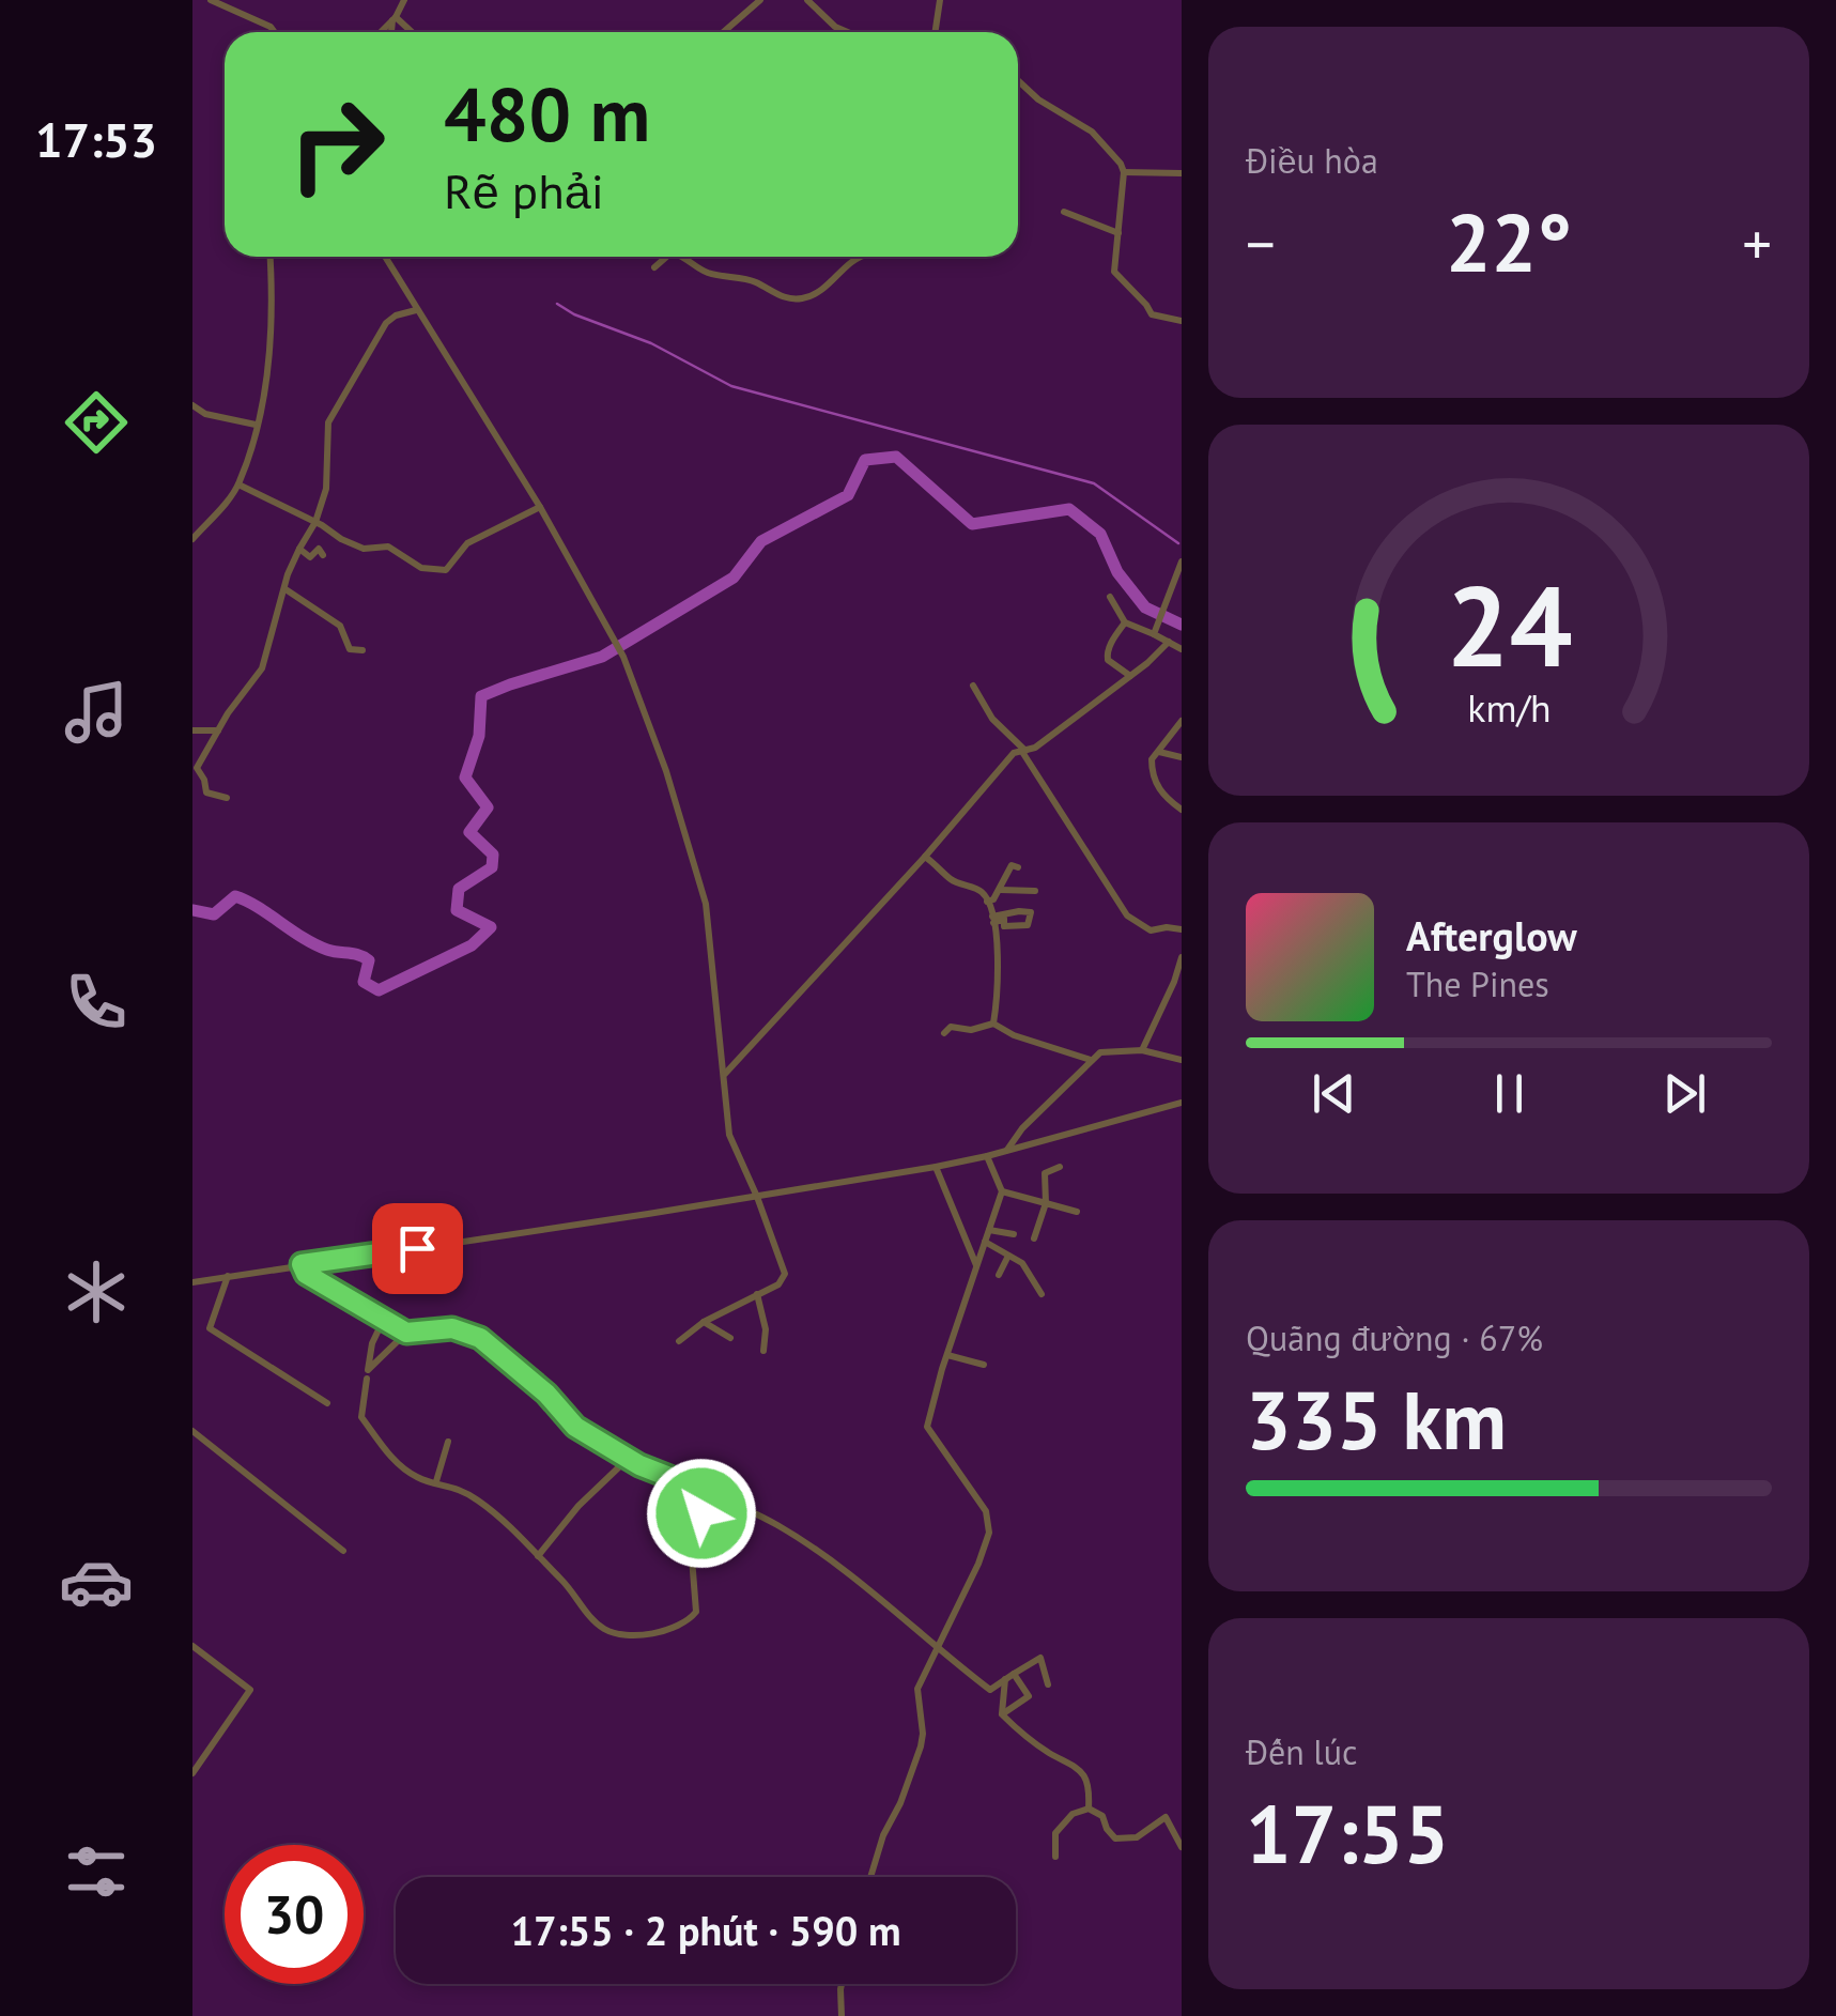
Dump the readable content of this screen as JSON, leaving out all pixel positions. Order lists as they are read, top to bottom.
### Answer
{
  "page": {
    "tabs": "17:53",
    "tile": [
      "Điều hòa",
      ["Quãng đường · 67%", "335 km"],
      ["Đến lúc", "17:55"]
    ],
    "turn": ["480 m", "Rẽ phải"],
    "heat": ["−", "22°", "+"],
    "song": ["Afterglow", "The Pines"],
    "limit": "30",
    "trip": "17:55 · 2 phút · 590 m",
    "gauge": ["24", "km/h"]
  }
}
